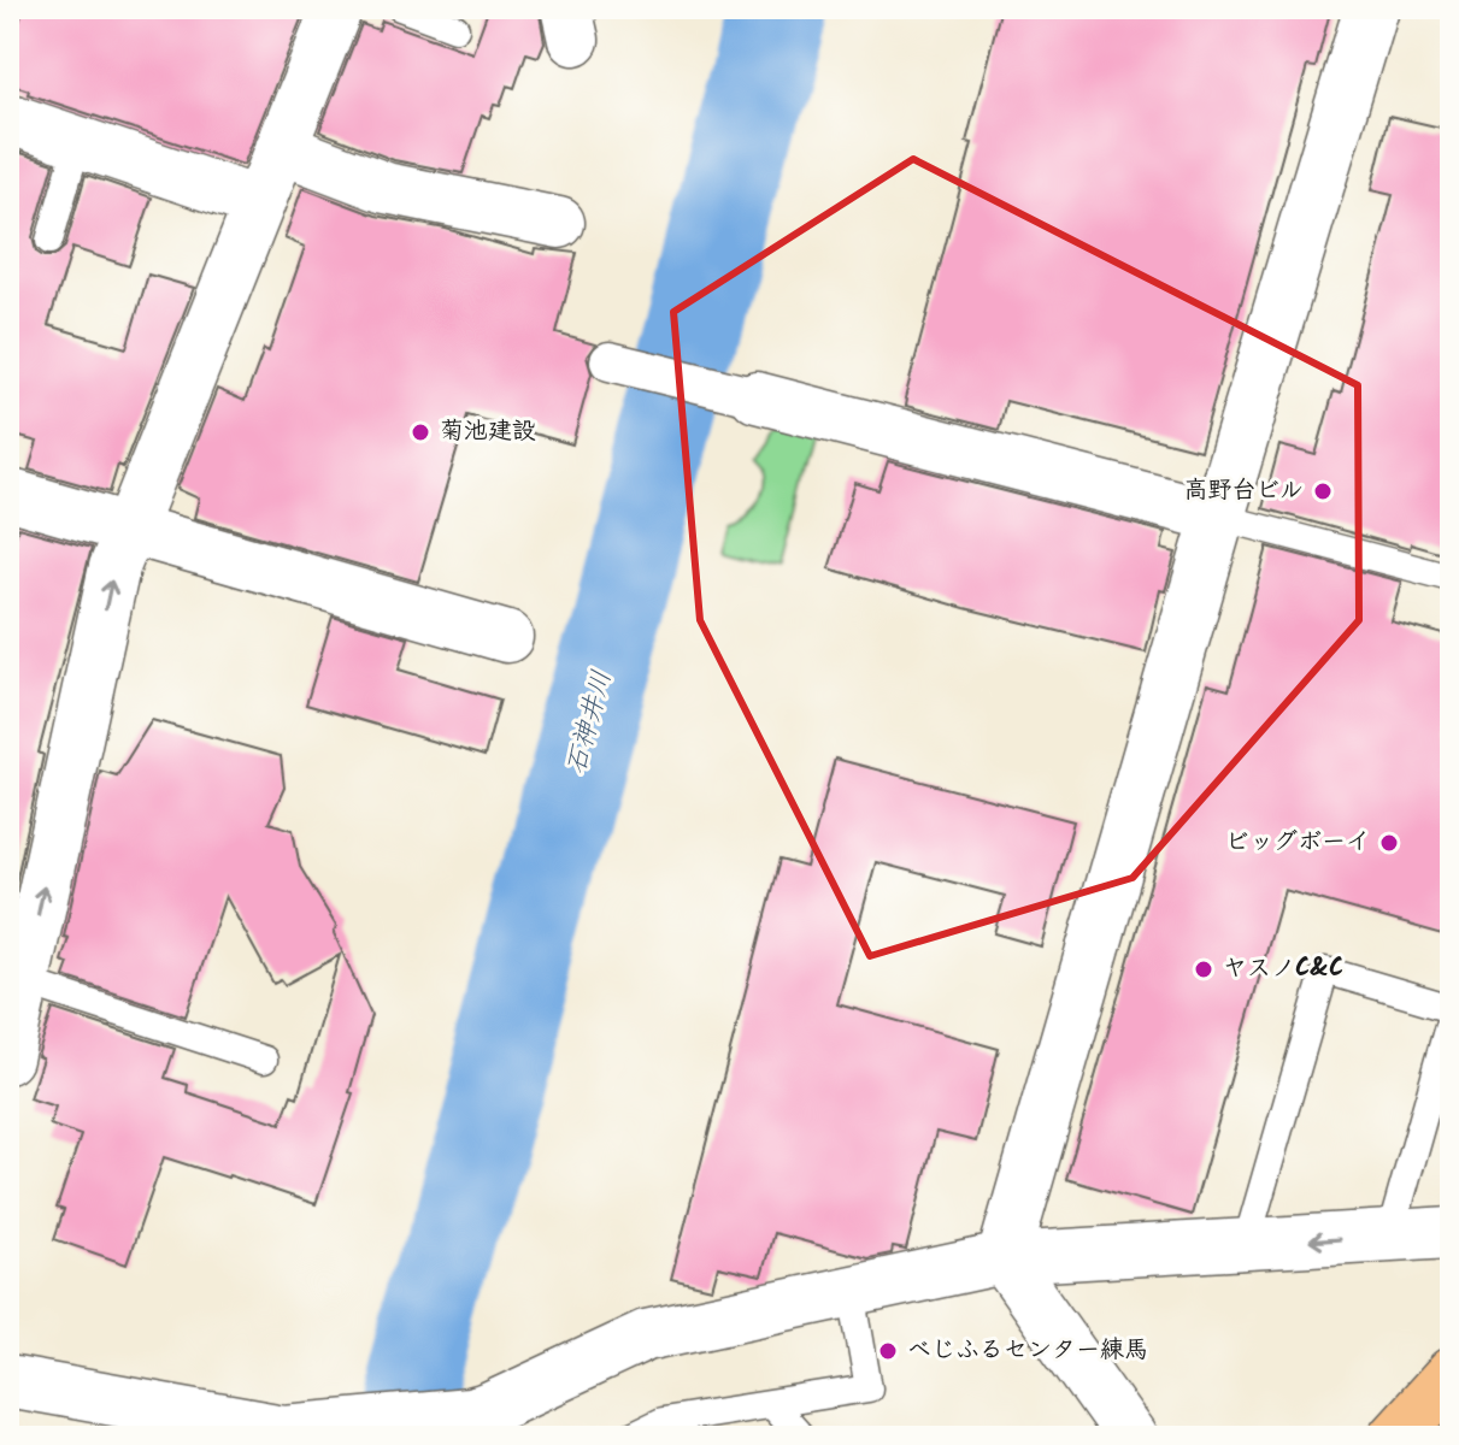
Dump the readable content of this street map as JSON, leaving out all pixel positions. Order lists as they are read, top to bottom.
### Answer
{
  "water": ["石神井川"],
  "places": [
    "菊池建設",
    "高野台ビル",
    "ビッグボーイ",
    "ヤスノC&C",
    "べじふるセンター練馬"
  ]
}
